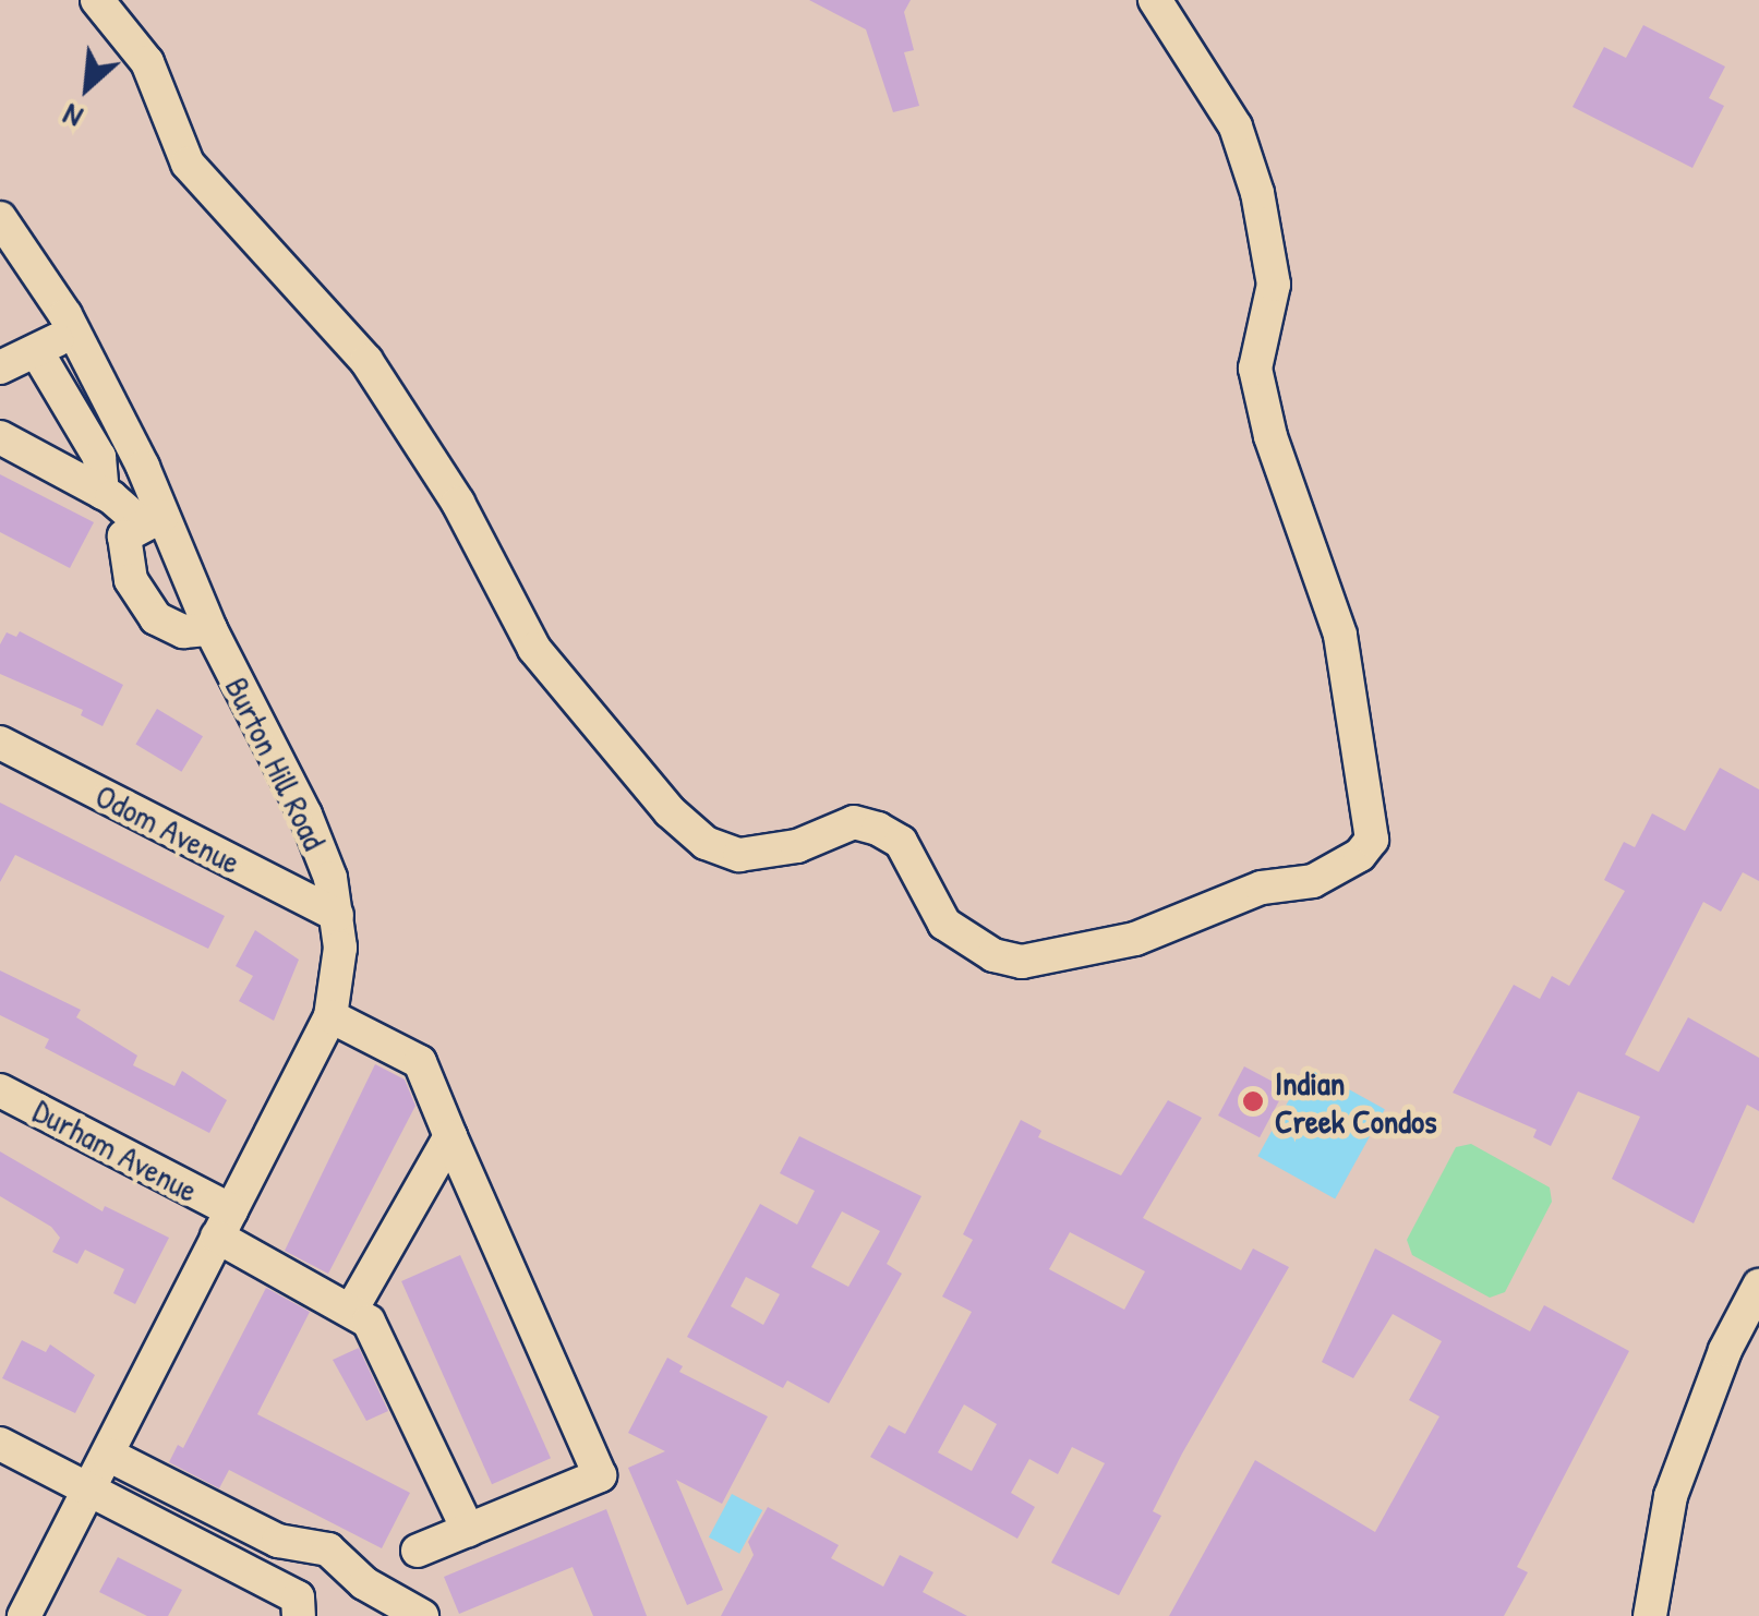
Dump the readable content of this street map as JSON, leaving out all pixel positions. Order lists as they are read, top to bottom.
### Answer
{
  "streets": {
    "street": ["Burton Hill Road", "Odom Avenue", "Durham Avenue"]
  },
  "crossings": [
    ["Burton Hill Road", "Odom Avenue"],
    ["Burton Hill Road", "Durham Avenue"]
  ],
  "places": ["Indian Creek Condos"],
  "north": "bottom left"
}
